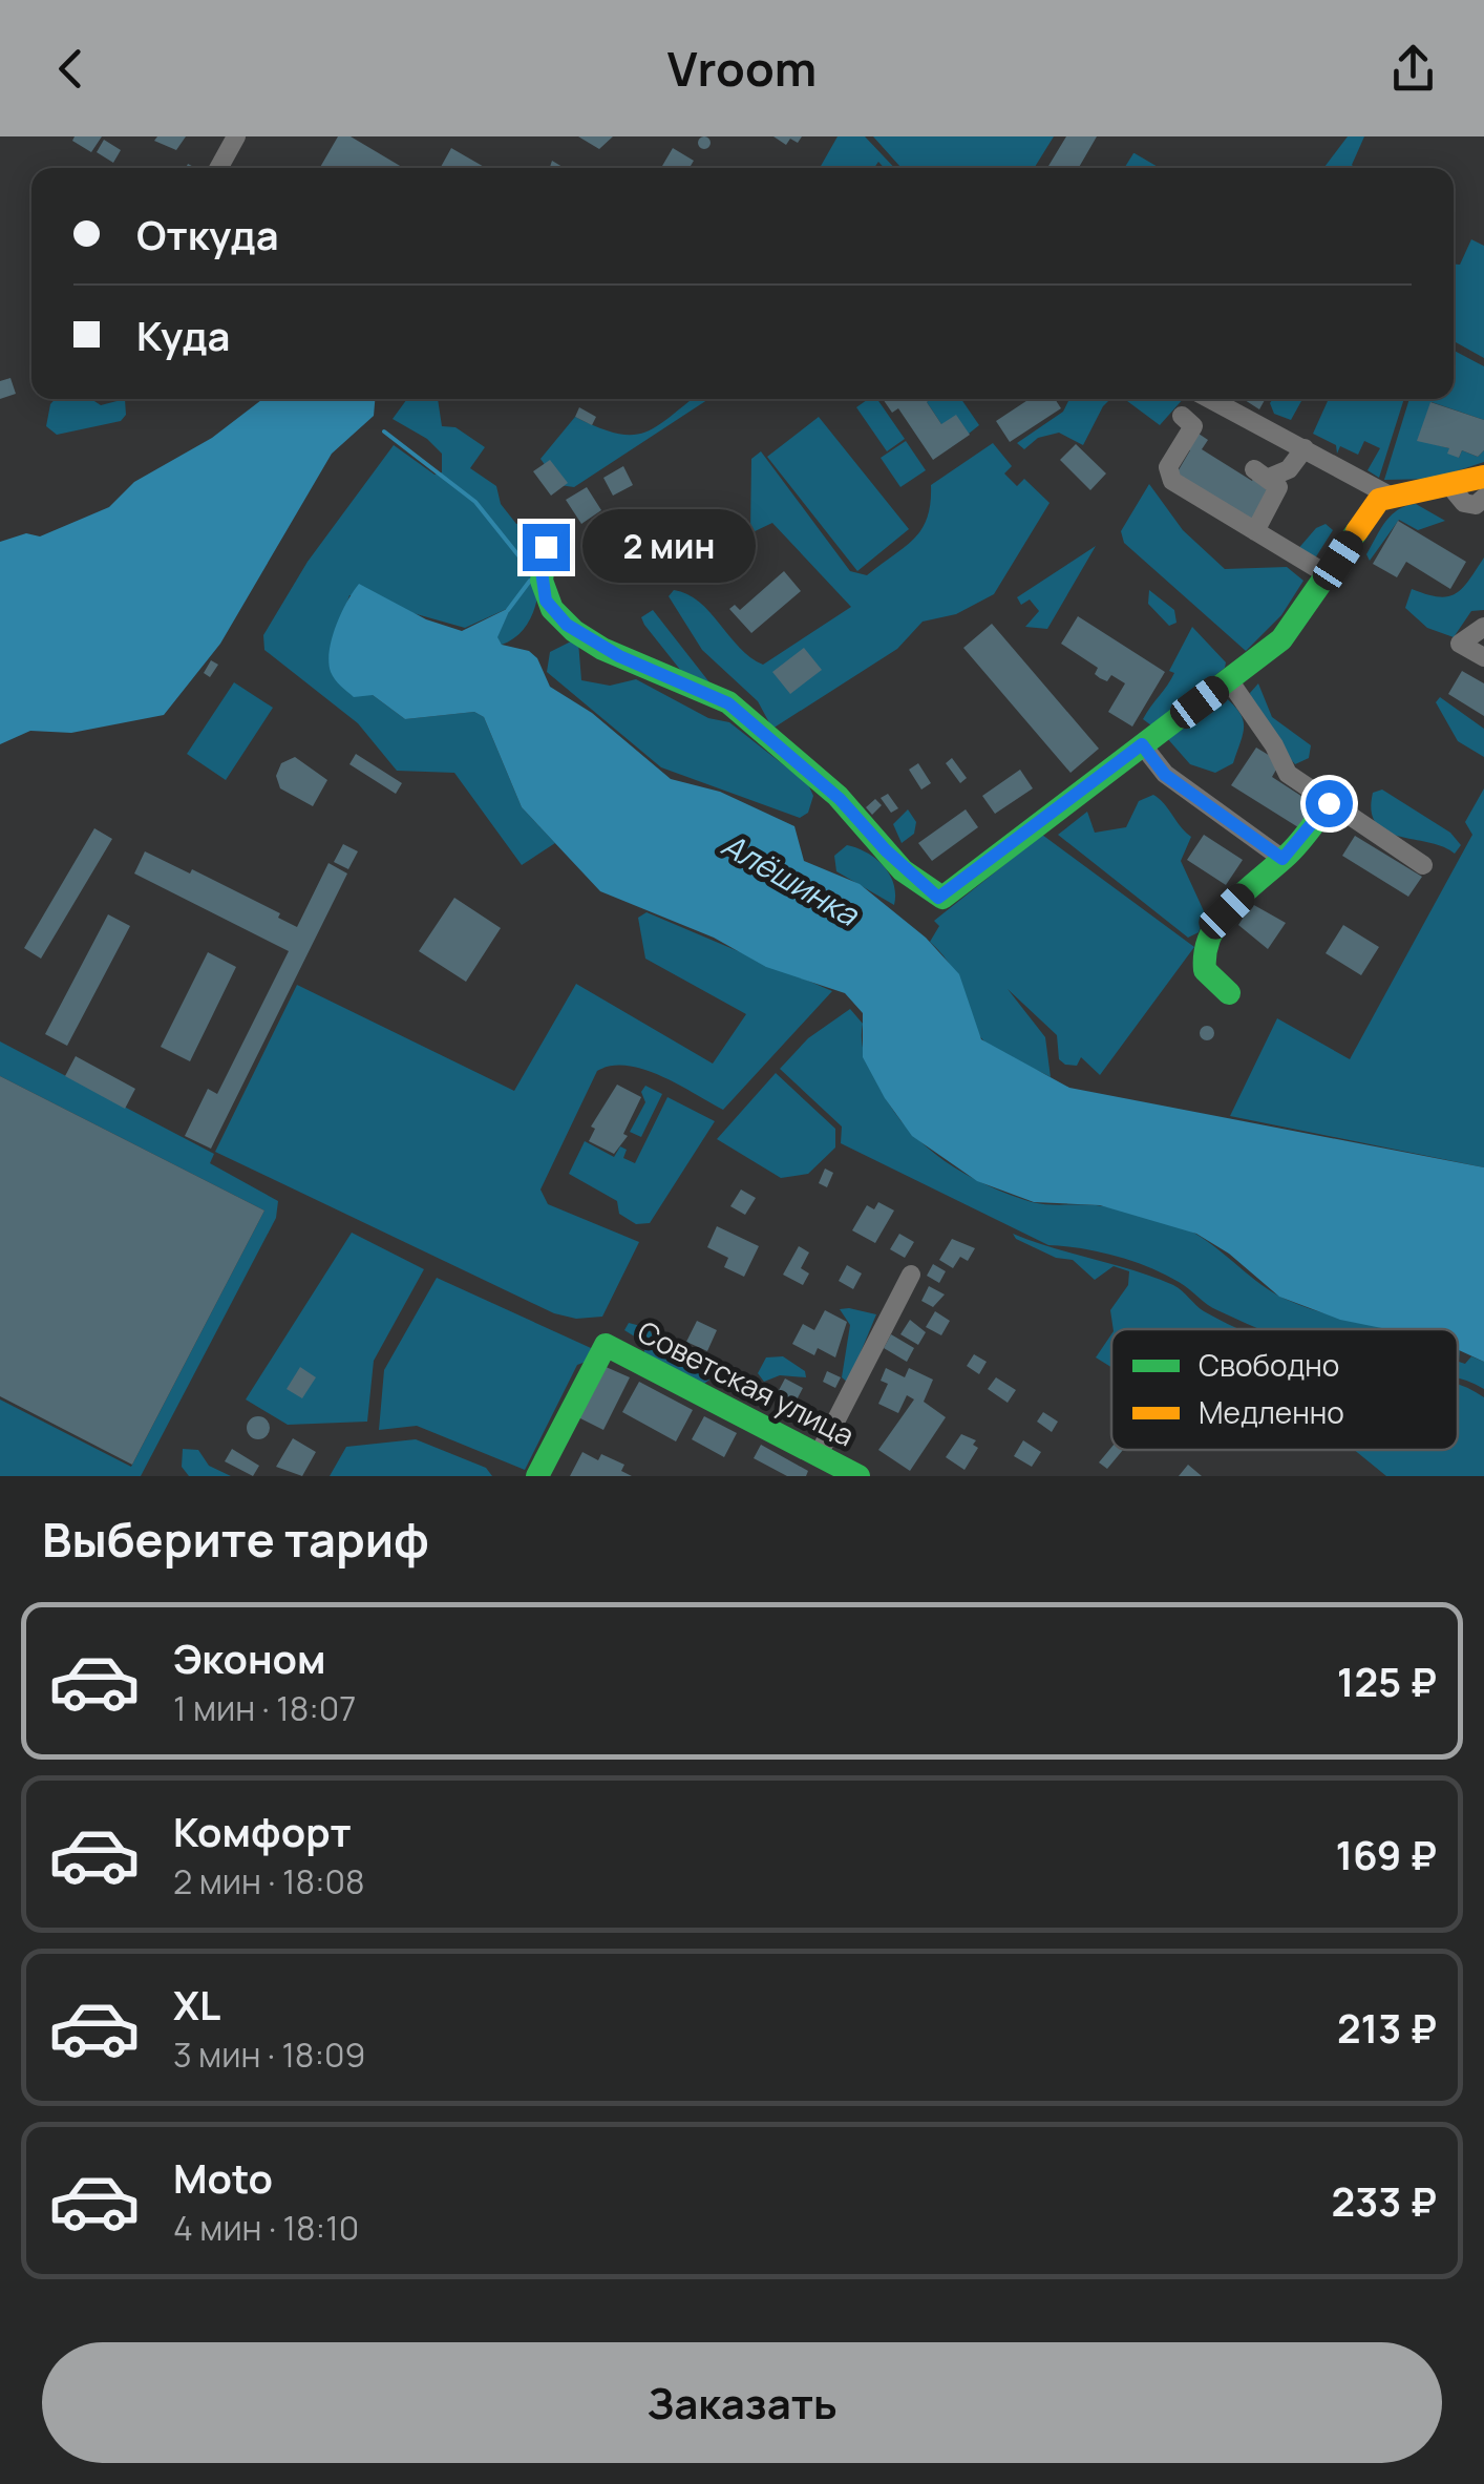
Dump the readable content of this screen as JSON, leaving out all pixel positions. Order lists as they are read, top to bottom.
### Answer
{
  "streets": {
    "street": ["Советская улица"]
  },
  "water": ["Алёшинка"],
  "legend": ["Свободно", "Медленно"],
  "page": {
    "header": "Vroom",
    "banner": ["Откуда", "Куда"],
    "bubble": "2 мин",
    "heading": "Выберите тариф",
    "list": [
      {
        "name": "Эконом",
        "note": "1 мин · 18:07",
        "value": "125 ₽"
      },
      {
        "name": "Комфорт",
        "note": "2 мин · 18:08",
        "value": "169 ₽"
      },
      {
        "name": "XL",
        "note": "3 мин · 18:09",
        "value": "213 ₽"
      },
      {
        "name": "Moto",
        "note": "4 мин · 18:10",
        "value": "233 ₽"
      }
    ],
    "buttons": "Заказать"
  }
}
